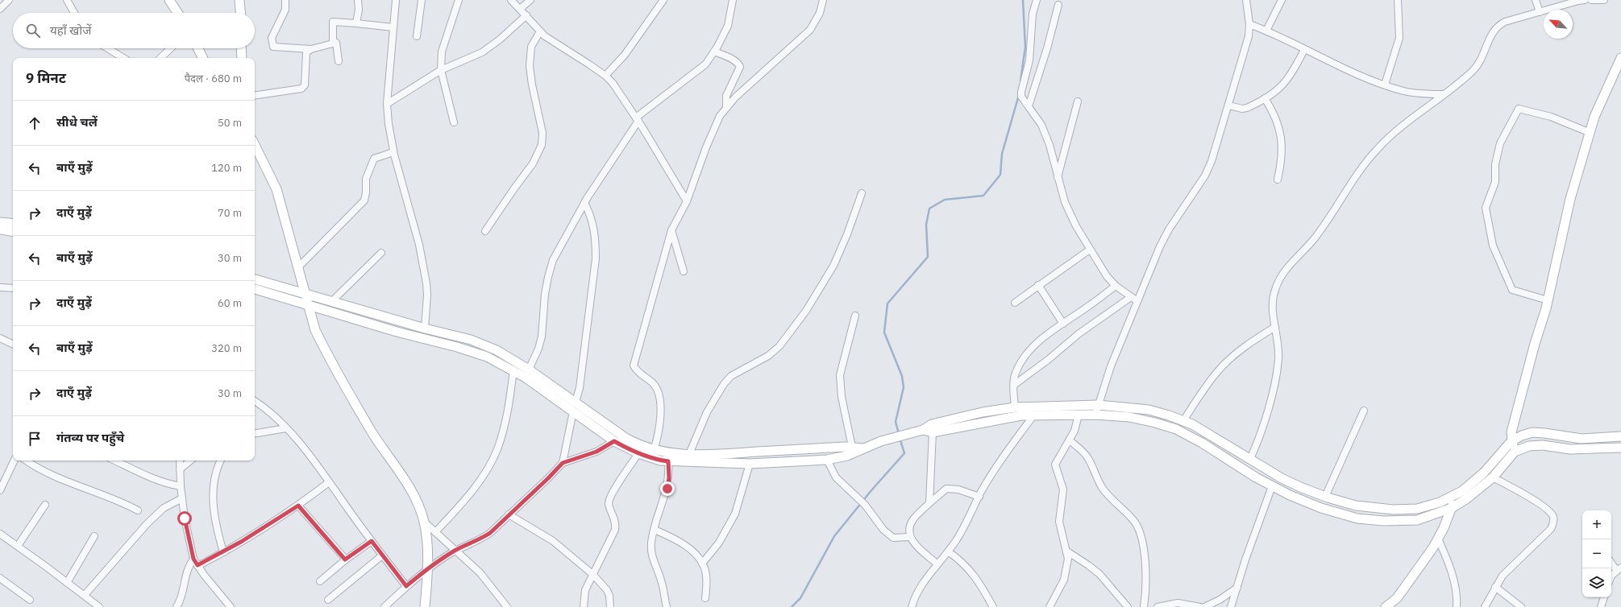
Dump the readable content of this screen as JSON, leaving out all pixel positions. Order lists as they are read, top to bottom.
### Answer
{
  "north": "top left",
  "page": {
    "search": "यहाँ खोजें",
    "heading": ["9 मिनट", "पैदल · 680 m"],
    "list": [
      ["सीधे चलें", "50 m"],
      ["बाएँ मुड़ें", "120 m"],
      ["दाएँ मुड़ें", "70 m"],
      ["बाएँ मुड़ें", "30 m"],
      ["दाएँ मुड़ें", "60 m"],
      ["बाएँ मुड़ें", "320 m"],
      ["दाएँ मुड़ें", "30 m"],
      "गंतव्य पर पहुँचे"
    ],
    "map_buttons": ["+", "−"]
  }
}
